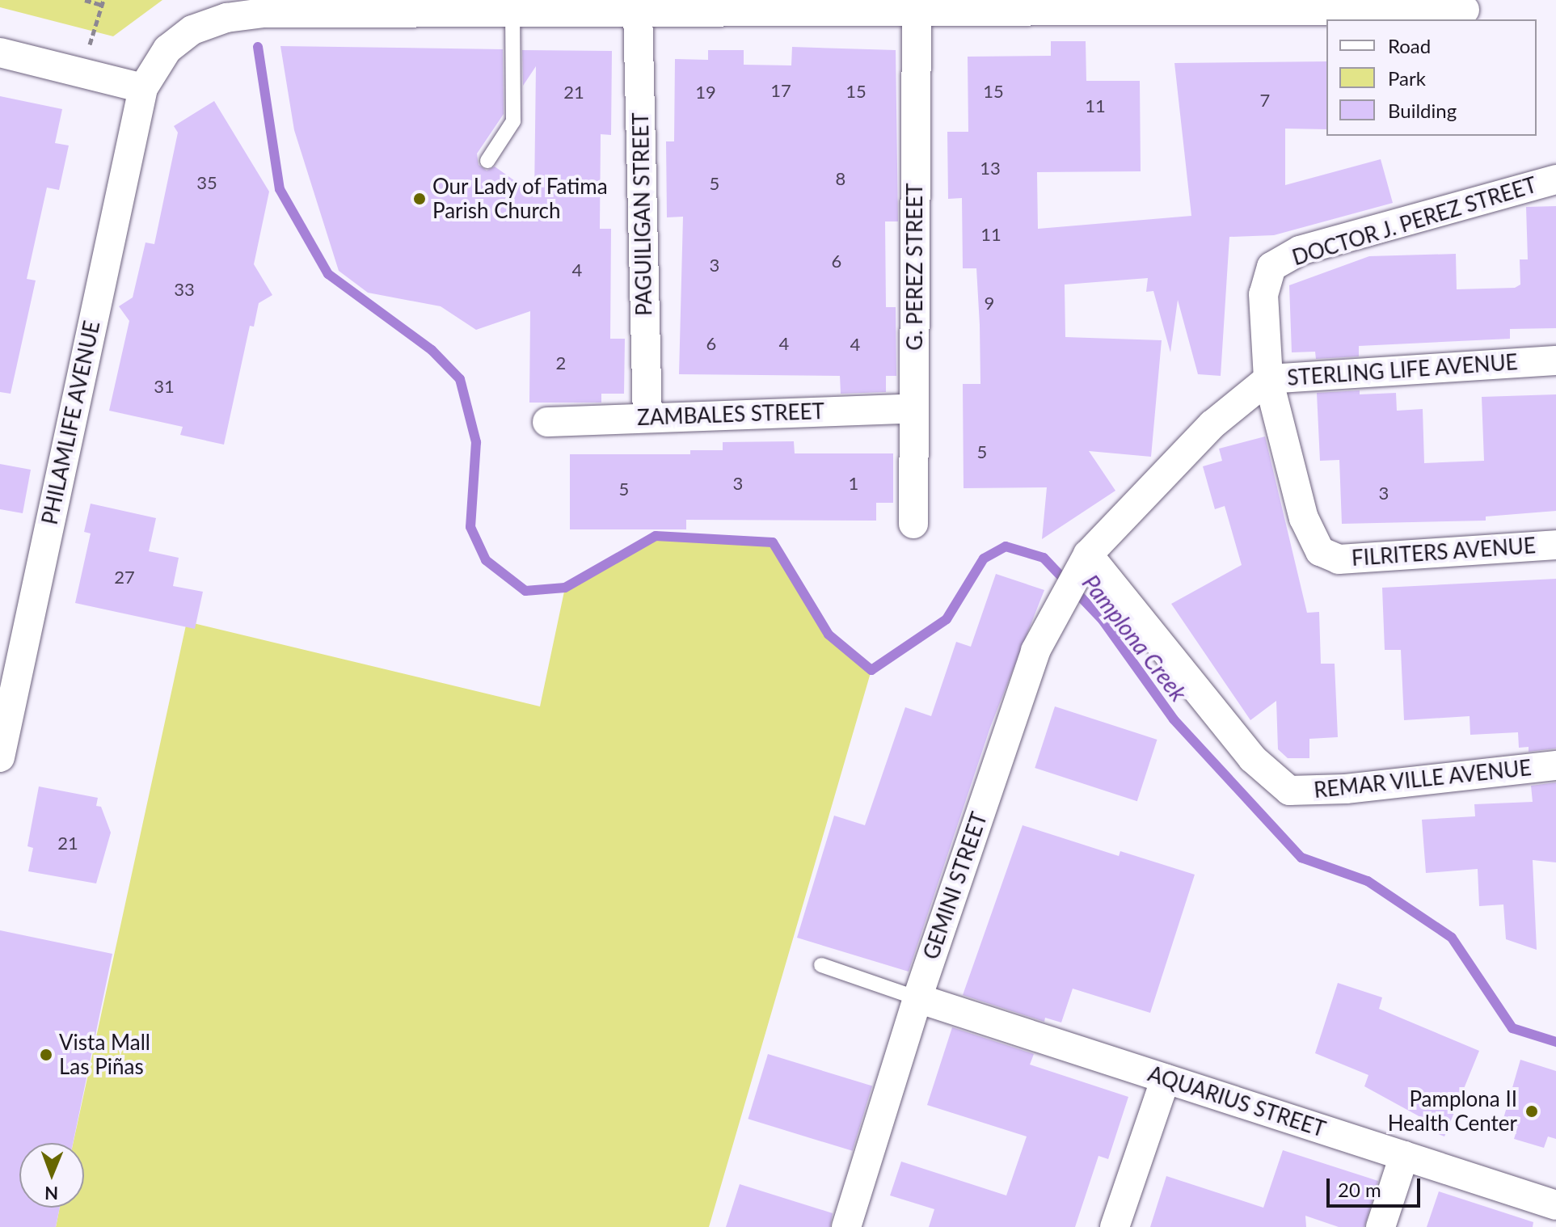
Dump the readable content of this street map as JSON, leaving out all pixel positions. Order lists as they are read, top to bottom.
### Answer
{
  "streets": {
    "street": [
      "PAGUILIGAN STREET",
      "DOCTOR J. PEREZ STREET",
      "G. PEREZ STREET",
      "STERLING LIFE AVENUE",
      "ZAMBALES STREET",
      "PHILAMLIFE AVENUE",
      "FILRITERS AVENUE",
      "REMAR VILLE AVENUE",
      "GEMINI STREET",
      "AQUARIUS STREET"
    ]
  },
  "crossings": [
    ["PAGUILIGAN STREET", "ZAMBALES STREET"],
    ["PAGUILIGAN STREET", "PHILAMLIFE AVENUE"],
    ["DOCTOR J. PEREZ STREET", "STERLING LIFE AVENUE"],
    ["DOCTOR J. PEREZ STREET", "FILRITERS AVENUE"],
    ["G. PEREZ STREET", "ZAMBALES STREET"],
    ["G. PEREZ STREET", "PHILAMLIFE AVENUE"],
    ["STERLING LIFE AVENUE", "FILRITERS AVENUE"],
    ["STERLING LIFE AVENUE", "REMAR VILLE AVENUE"],
    ["STERLING LIFE AVENUE", "GEMINI STREET"],
    ["REMAR VILLE AVENUE", "GEMINI STREET"],
    ["GEMINI STREET", "AQUARIUS STREET"]
  ],
  "water": ["Pamplona Creek"],
  "places": ["Our Lady of Fatima Parish Church", "Vista Mall Las Piñas", "Pamplona II Health Center"],
  "house_numbers": [
    "17",
    "15",
    "15",
    "21",
    "19",
    "7",
    "11",
    "13",
    "8",
    "35",
    "5",
    "11",
    "6",
    "3",
    "4",
    "33",
    "9",
    "6",
    "4",
    "4",
    "2",
    "31",
    "5",
    "3",
    "1",
    "5",
    "3",
    "27",
    "21"
  ],
  "legend": ["Road", "Park", "Building"],
  "scale_bar": "20 m",
  "north": "bottom"
}
